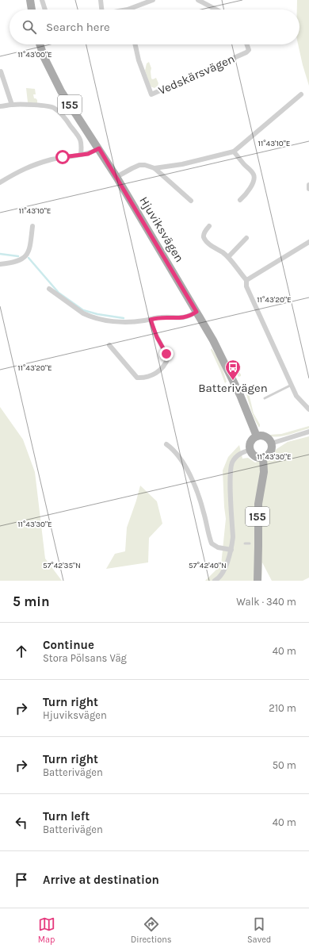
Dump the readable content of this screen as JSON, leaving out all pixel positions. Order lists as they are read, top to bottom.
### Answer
{
  "streets": {
    "main road": ["155", "Hjuviksvägen"],
    "street": ["Vedskärsvägen"]
  },
  "crossings": [
    ["155", "Hjuviksvägen"]
  ],
  "places": {
    "bus stop": ["Batterivägen"]
  },
  "page": {
    "search": "Search here",
    "heading": ["5 min", "Walk · 340 m"],
    "list": [
      ["Continue", "Stora Pölsans Väg", "40 m"],
      ["Turn right", "Hjuviksvägen", "210 m"],
      ["Turn right", "Batterivägen", "50 m"],
      ["Turn left", "Batterivägen", "40 m"],
      "Arrive at destination"
    ],
    "nav": ["Map", "Directions", "Saved"]
  },
  "coordinates": [
    "11°43'00\"E",
    "11°43'10\"E",
    "11°43'20\"E",
    "11°43'30\"E",
    "57°42'35\"N",
    "57°42'40\"N"
  ]
}
